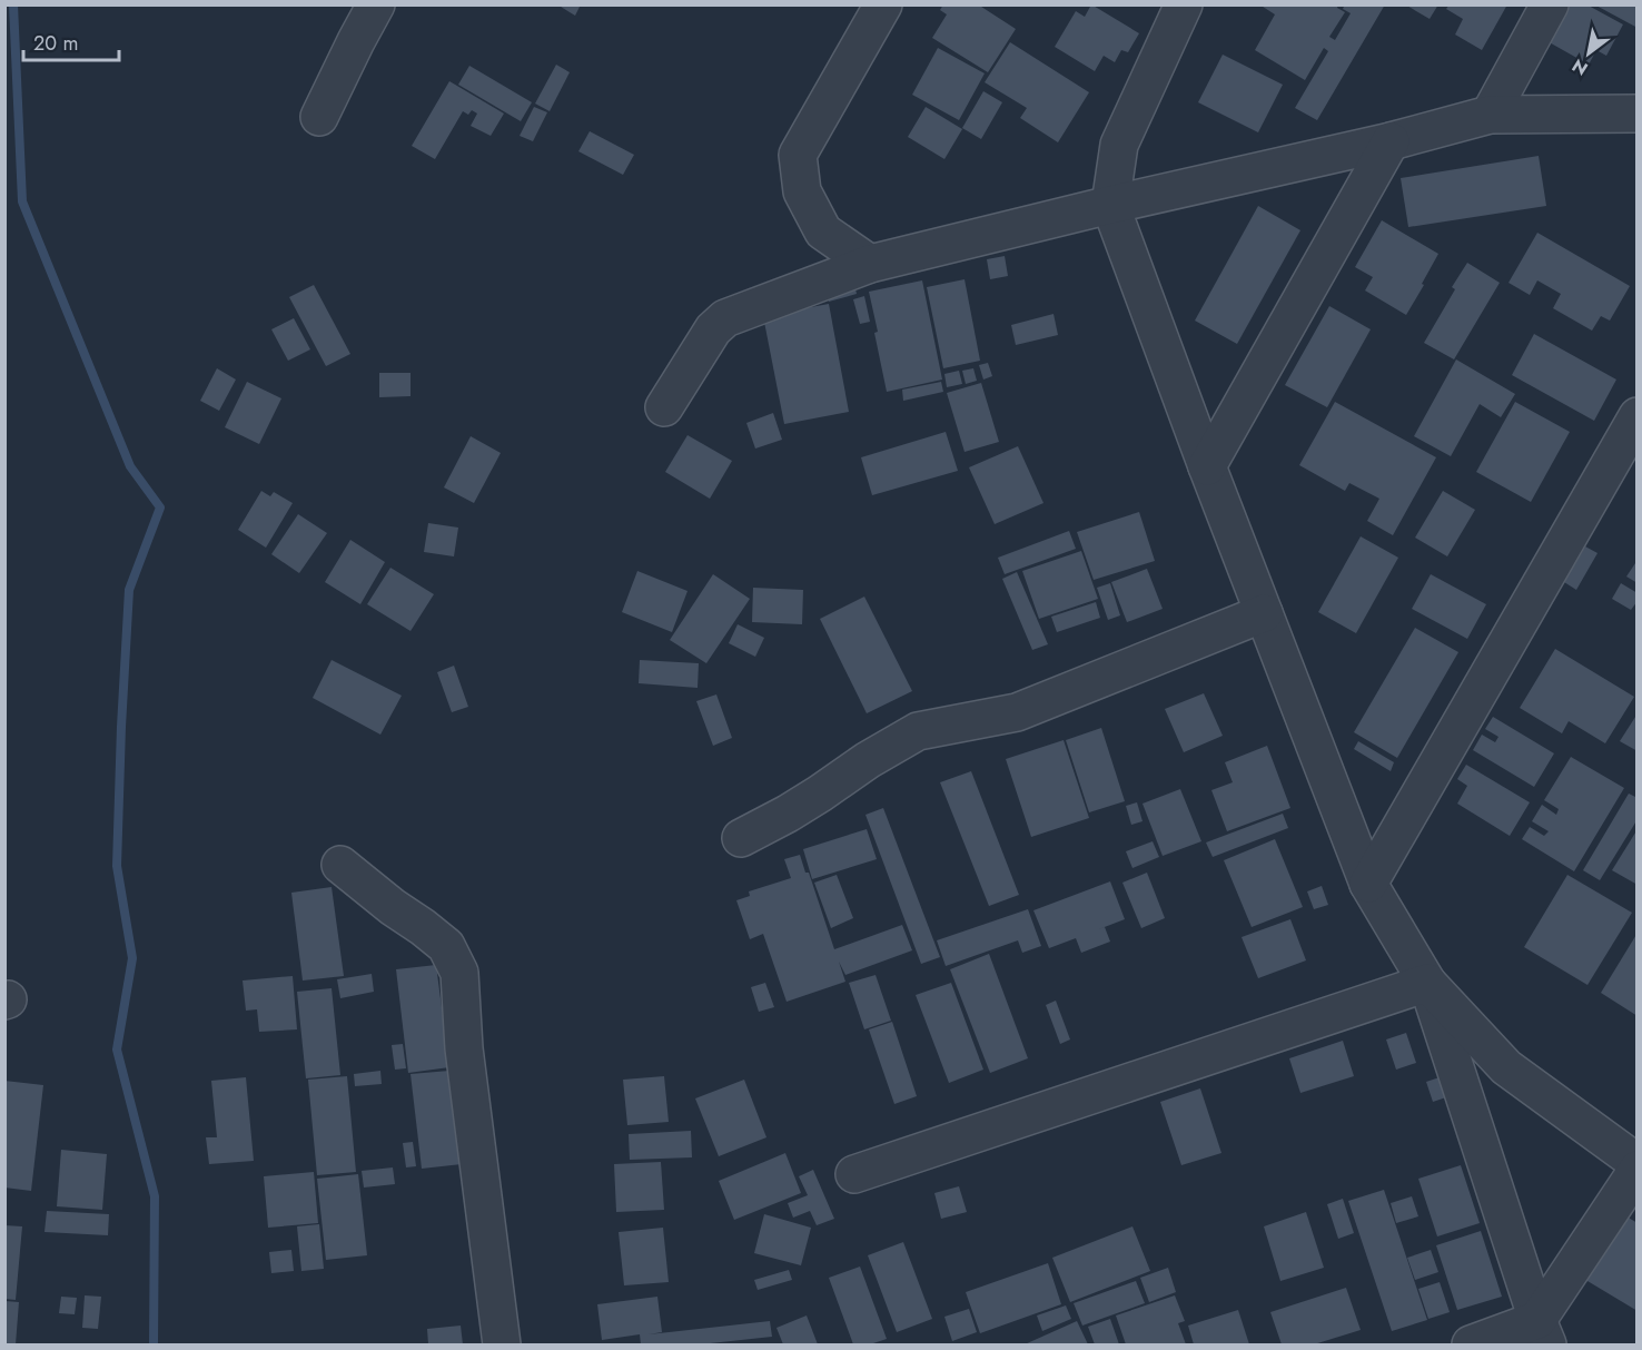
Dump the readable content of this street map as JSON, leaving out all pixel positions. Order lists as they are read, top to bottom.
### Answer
{
  "scale_bar": "20 m",
  "north": "bottom left"
}
